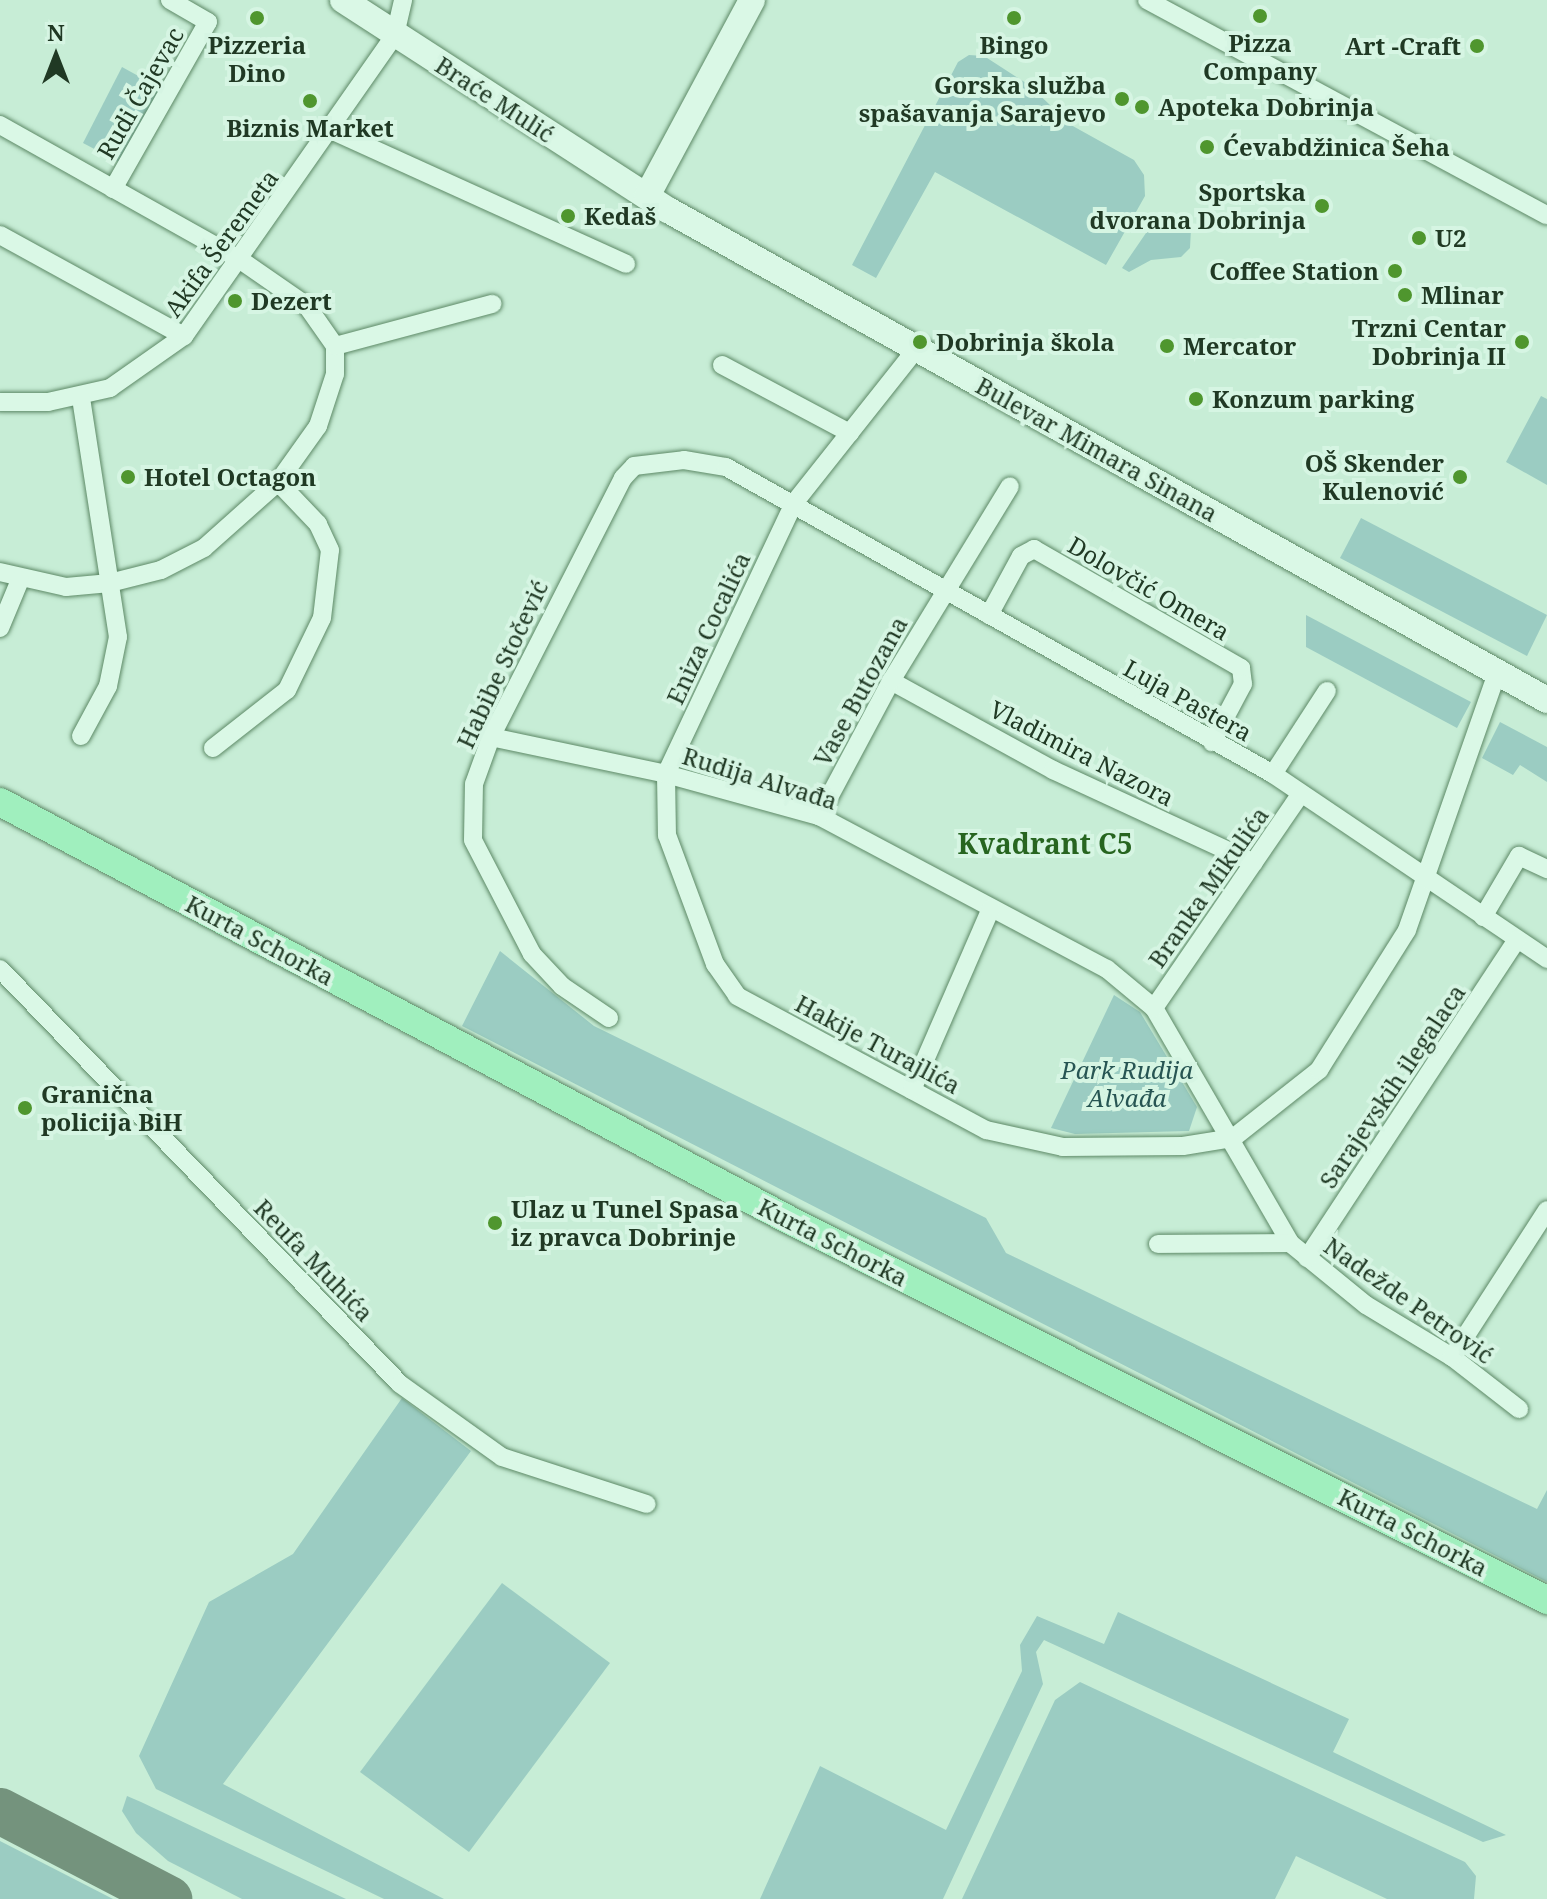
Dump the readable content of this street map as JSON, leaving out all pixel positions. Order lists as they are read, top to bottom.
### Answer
{
  "streets": {
    "main road": ["Kurta Schorka"],
    "street": [
      "Rudi Čajevac",
      "Braće Mulić",
      "Akifa Šeremeta",
      "Bulevar Mimara Sinana",
      "Dolovčić Omera",
      "Eniza Cocalića",
      "Habibe Stočević",
      "Vase Butozana",
      "Luja Pastera",
      "Vladimira Nazora",
      "Rudija Alvađa",
      "Branka Mikulića",
      "Hakije Turajlića",
      "Sarajevskih ilegalaca",
      "Reufa Muhića",
      "Nadežde Petrović"
    ]
  },
  "crossings": [
    ["Braće Mulić", "Akifa Šeremeta"],
    ["Braće Mulić", "Bulevar Mimara Sinana"],
    ["Bulevar Mimara Sinana", "Eniza Cocalića"],
    ["Dolovčić Omera", "Luja Pastera"],
    ["Eniza Cocalića", "Habibe Stočević"],
    ["Eniza Cocalića", "Luja Pastera"],
    ["Eniza Cocalića", "Rudija Alvađa"],
    ["Eniza Cocalića", "Hakije Turajlića"],
    ["Habibe Stočević", "Luja Pastera"],
    ["Habibe Stočević", "Rudija Alvađa"],
    ["Vase Butozana", "Luja Pastera"],
    ["Vase Butozana", "Vladimira Nazora"],
    ["Vase Butozana", "Rudija Alvađa"],
    ["Luja Pastera", "Branka Mikulića"],
    ["Luja Pastera", "Sarajevskih ilegalaca"],
    ["Vladimira Nazora", "Branka Mikulića"],
    ["Rudija Alvađa", "Branka Mikulića"],
    ["Rudija Alvađa", "Hakije Turajlića"],
    ["Rudija Alvađa", "Nadežde Petrović"],
    ["Hakije Turajlića", "Nadežde Petrović"],
    ["Sarajevskih ilegalaca", "Nadežde Petrović"]
  ],
  "districts": ["Kvadrant C5"],
  "parks": ["Park Rudija Alvađa"],
  "places": [
    "Pizza Company",
    "Pizzeria Dino",
    "Bingo",
    "Art -Craft",
    "Gorska služba spašavanja Sarajevo",
    "Biznis Market",
    "Apoteka Dobrinja",
    "Ćevabdžinica Šeha",
    "Sportska dvorana Dobrinja",
    "Kedaš",
    "U2",
    "Coffee Station",
    "Mlinar",
    "Dezert",
    "Dobrinja škola",
    "Trzni Centar Dobrinja II",
    "Mercator",
    "Konzum parking",
    "Hotel Octagon",
    "OŠ Skender Kulenović",
    "Granična policija BiH",
    "Ulaz u Tunel Spasa iz pravca Dobrinje"
  ],
  "north": "top"
}
